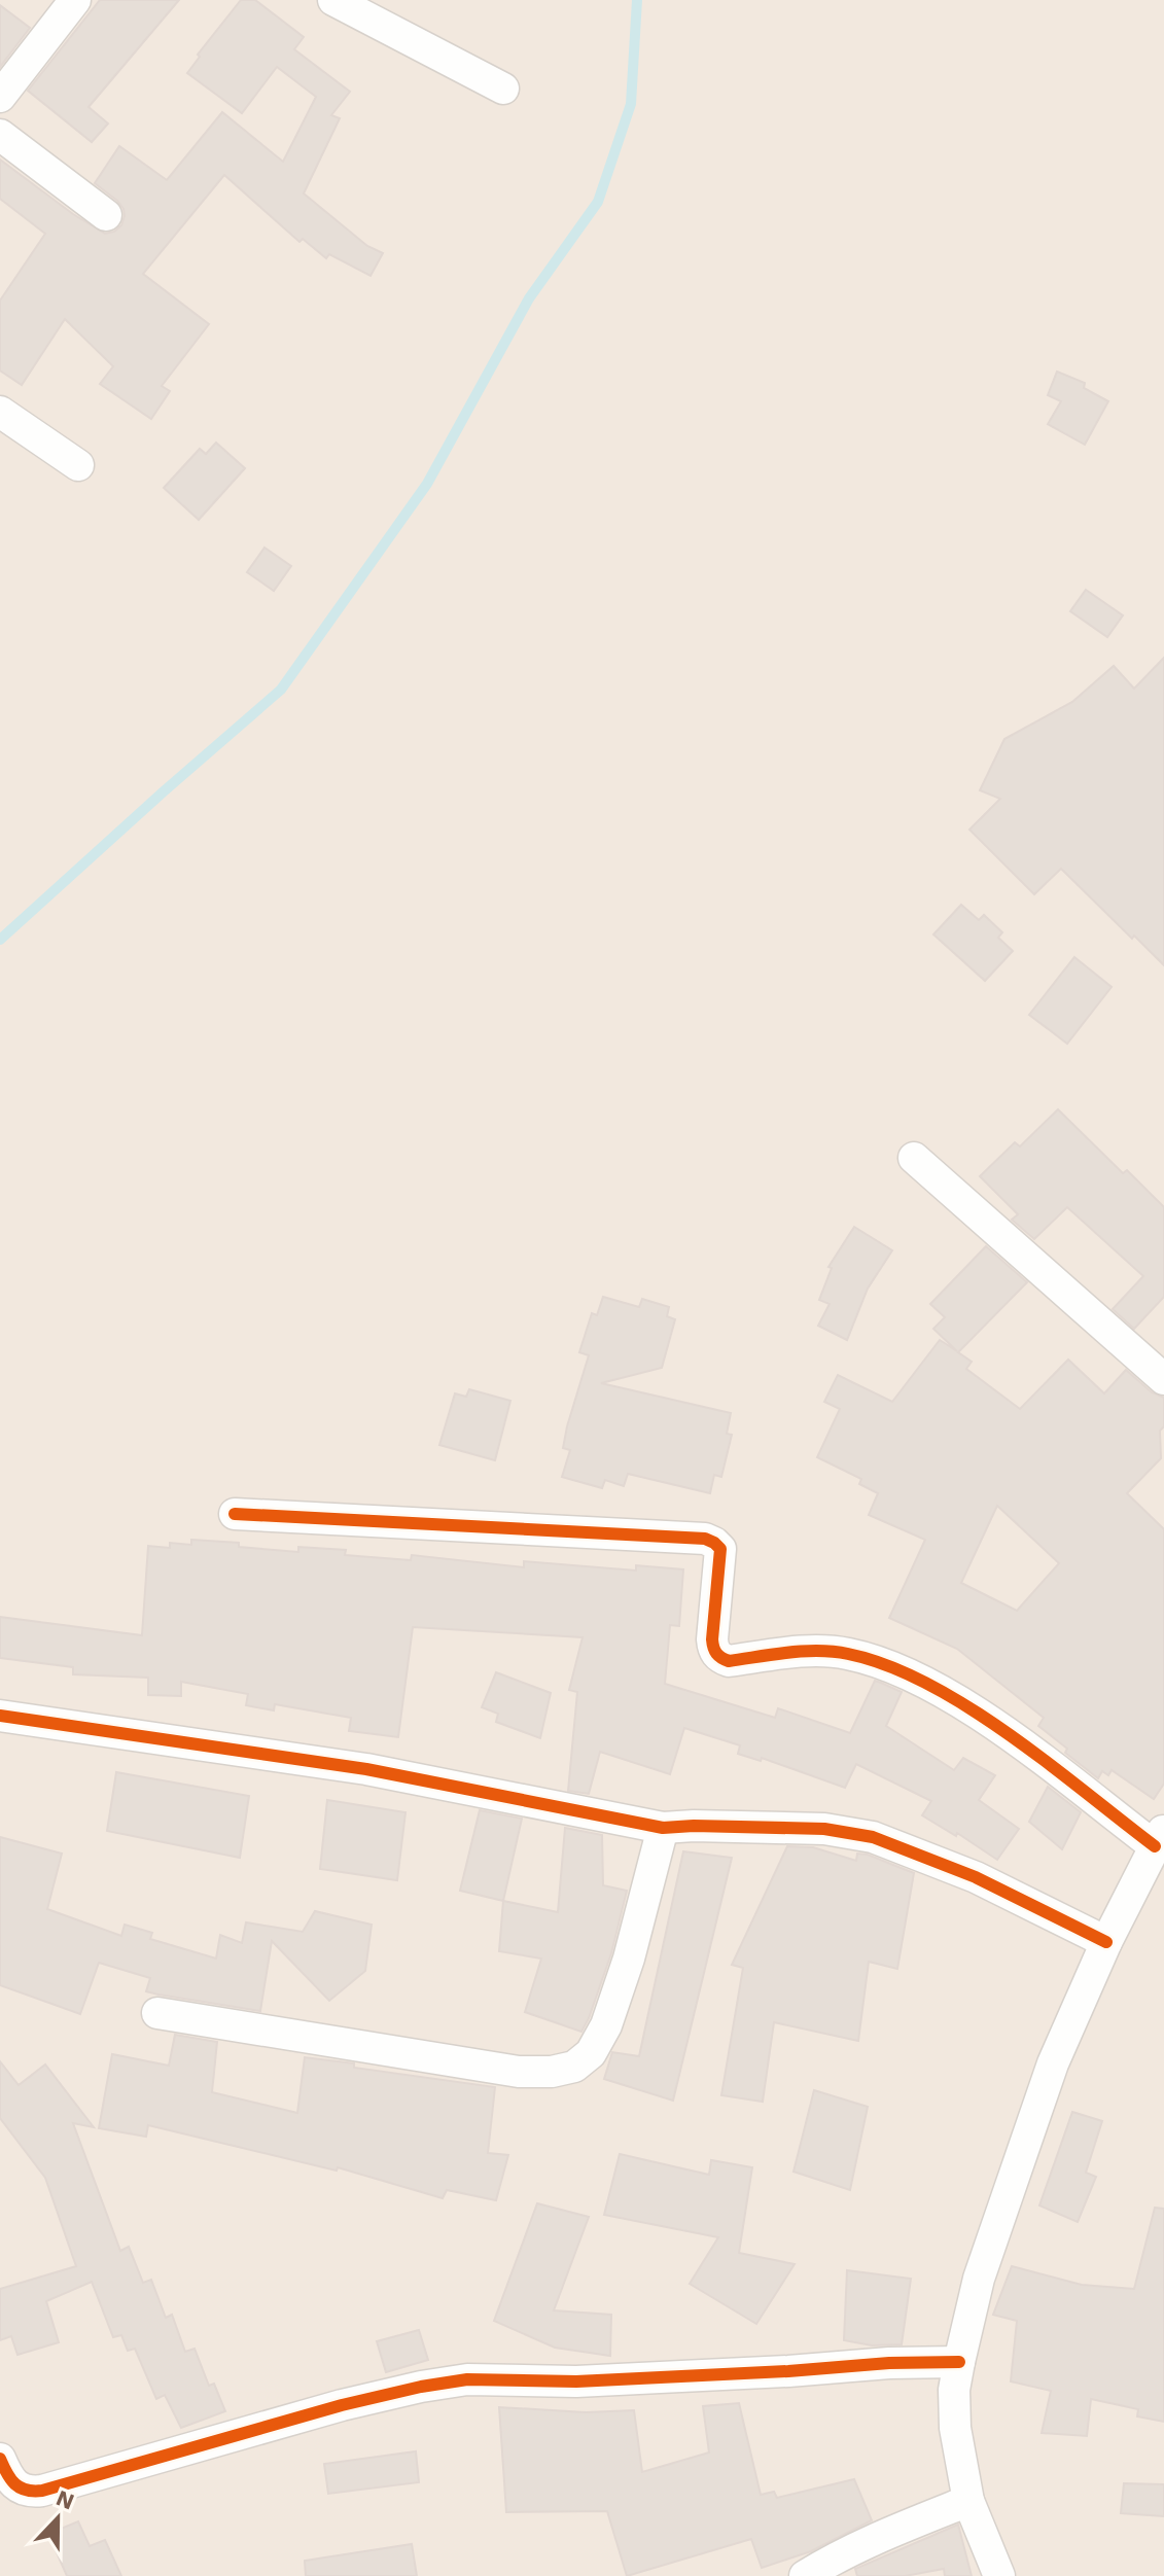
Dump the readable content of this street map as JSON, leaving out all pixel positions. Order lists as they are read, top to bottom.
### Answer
{
  "north": "top"
}
